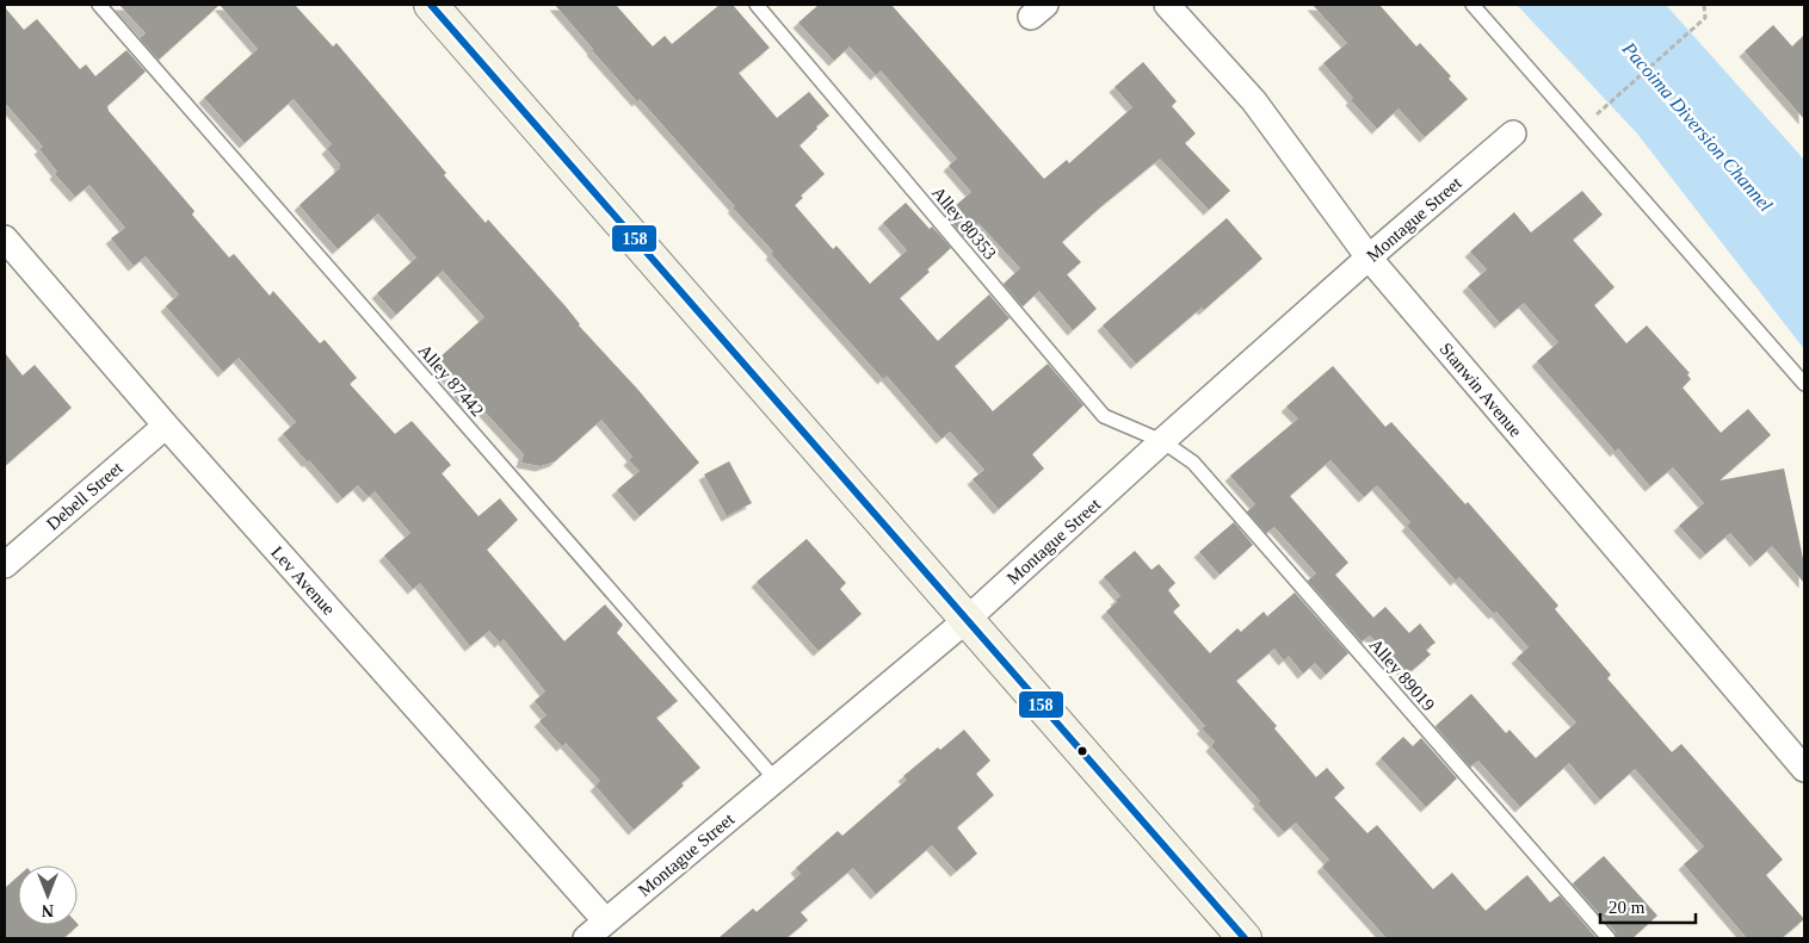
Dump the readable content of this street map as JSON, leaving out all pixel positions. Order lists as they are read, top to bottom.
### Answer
{
  "streets": {
    "street": [
      "Montague Street",
      "Stanwin Avenue",
      "Debell Street",
      "Lev Avenue"
    ],
    "lane": ["Alley 80353", "Alley 87442", "Alley 89019"]
  },
  "crossings": [
    ["Montague Street", "Alley 80353"],
    ["Montague Street", "Alley 87442"],
    ["Montague Street", "Stanwin Avenue"],
    ["Montague Street", "Lev Avenue"],
    ["Montague Street", "Alley 89019"],
    ["Alley 80353", "Alley 89019"],
    ["Debell Street", "Lev Avenue"]
  ],
  "water": ["Pacoima Diversion Channel"],
  "lines": ["transit line 158"],
  "scale_bar": "20 m",
  "north": "bottom"
}
